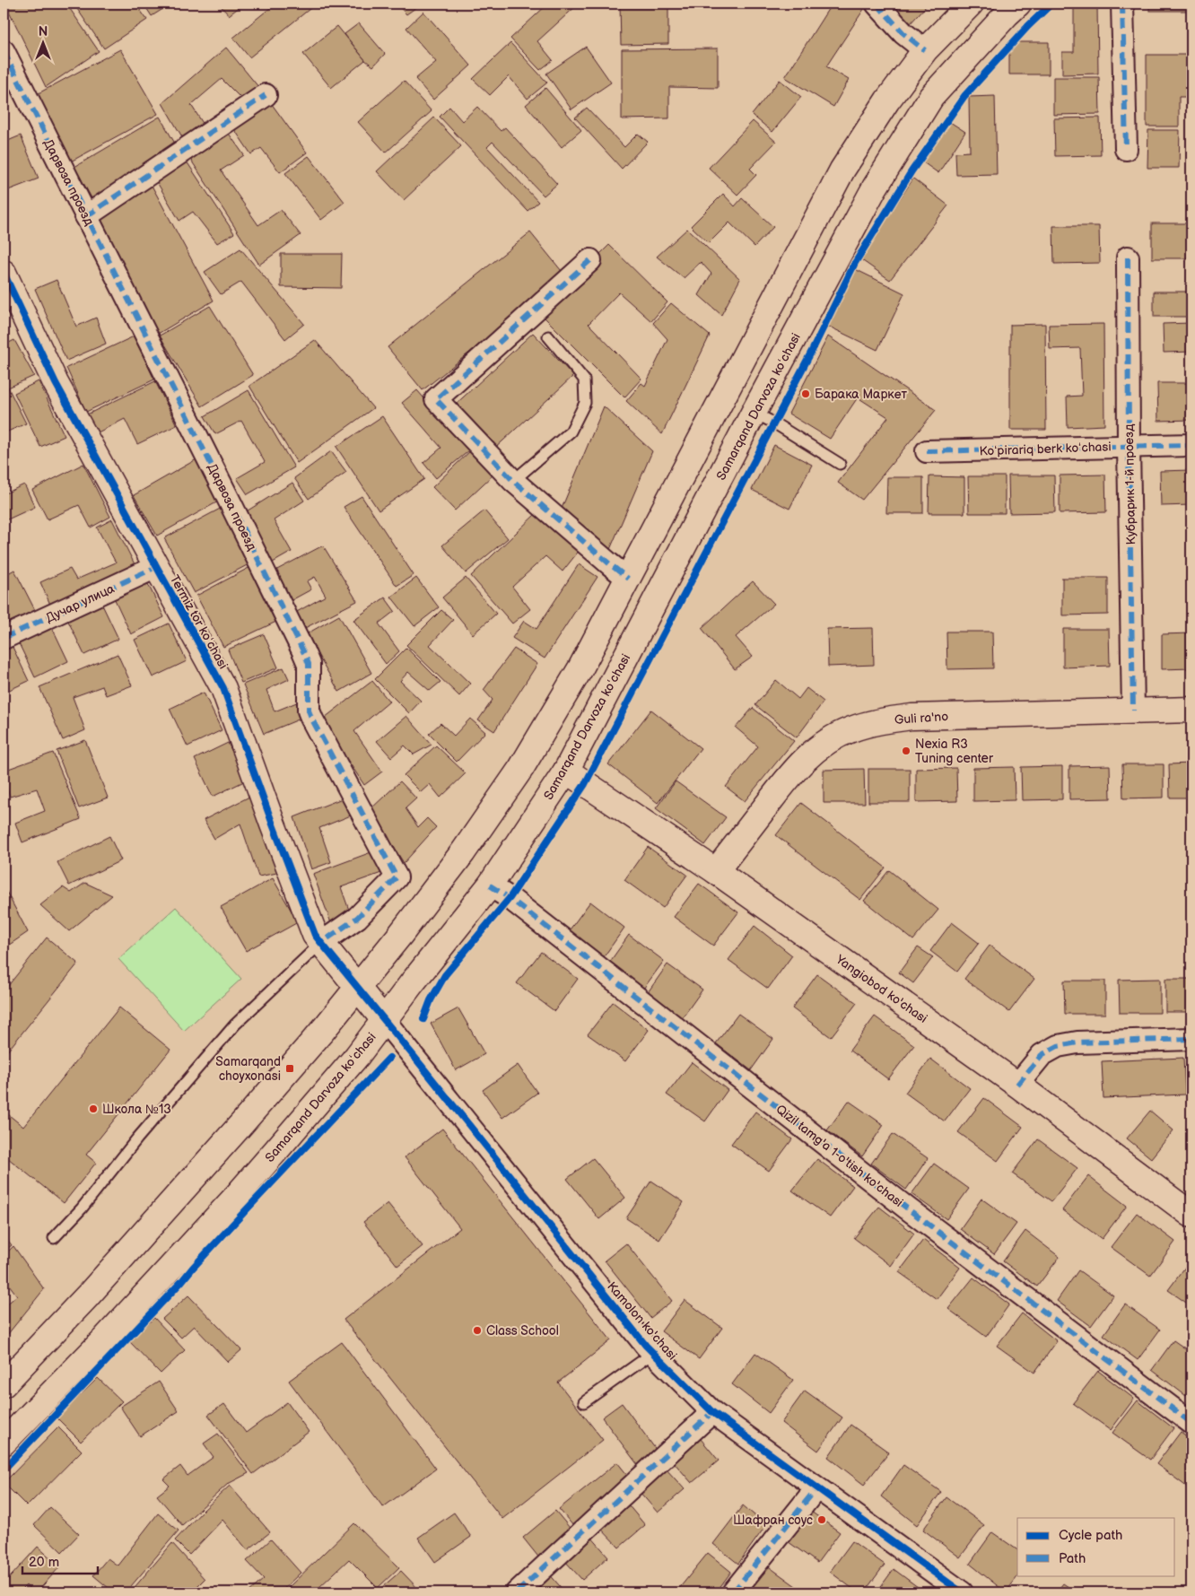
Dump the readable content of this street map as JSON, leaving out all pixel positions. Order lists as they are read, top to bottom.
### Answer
{
  "streets": {
    "main road": [
      "Samarqand Darvoza koʻchasi",
      "Termiz tor koʻchasi",
      "Guli ra'no",
      "Yangiobod ko'chasi"
    ],
    "street": [
      "Дарвоза проезд",
      "Koʻpirariq berk koʻchasi",
      "Кубрарик 1-й проезд",
      "Дучар улица",
      "Qizil tamg'a 1-o'tish ko'chasi",
      "Kamolon ko'chasi"
    ]
  },
  "crossings": [
    ["Дарвоза проезд", "Termiz tor koʻchasi"],
    ["Samarqand Darvoza koʻchasi", "Termiz tor koʻchasi"],
    ["Samarqand Darvoza koʻchasi", "Yangiobod ko'chasi"],
    ["Samarqand Darvoza koʻchasi", "Qizil tamg'a 1-o'tish ko'chasi"],
    ["Samarqand Darvoza koʻchasi", "Kamolon ko'chasi"],
    ["Koʻpirariq berk koʻchasi", "Кубрарик 1-й проезд"],
    ["Кубрарик 1-й проезд", "Guli ra'no"],
    ["Дучар улица", "Termiz tor koʻchasi"],
    ["Termiz tor koʻchasi", "Kamolon ko'chasi"],
    ["Guli ra'no", "Yangiobod ko'chasi"]
  ],
  "places": {
    "other": [
      "Барака Маркет",
      "Nexia R3 Tuning center",
      "Школа №13",
      "Class School",
      "Шафран соус"
    ],
    "transit": ["Samarqand choyxonasi"]
  },
  "legend": ["Cycle path", "Path"],
  "scale_bar": "20 m",
  "north": "top"
}
